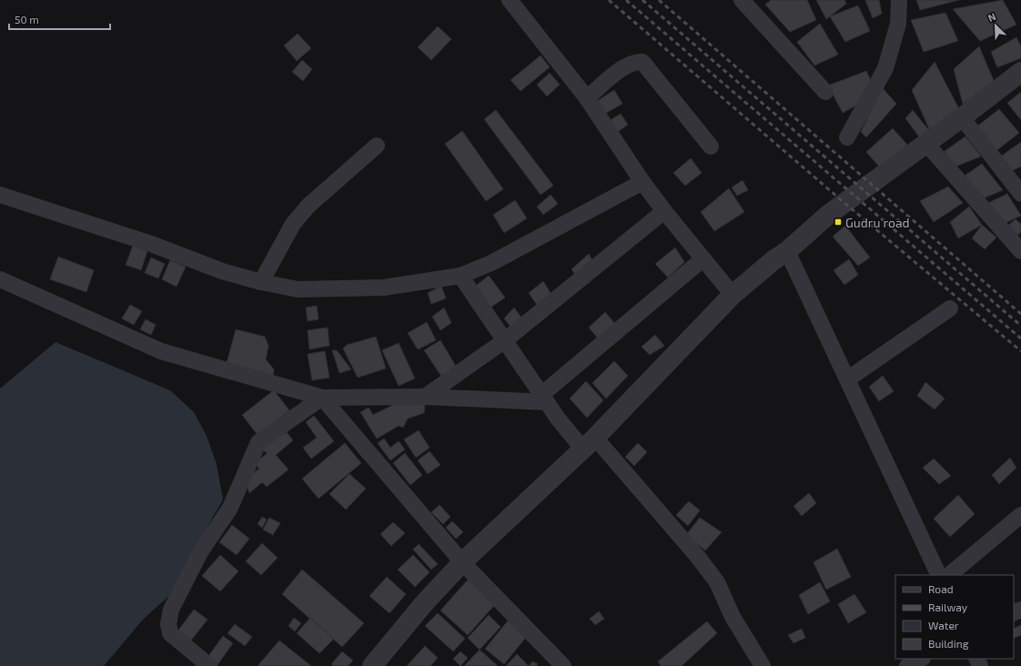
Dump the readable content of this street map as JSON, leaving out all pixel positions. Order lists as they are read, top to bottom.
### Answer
{
  "places": {
    "transit": ["Gudru road"]
  },
  "legend": [
    "Road",
    "Railway",
    "Water",
    "Building"
  ],
  "scale_bar": "50 m",
  "north": "top left"
}
